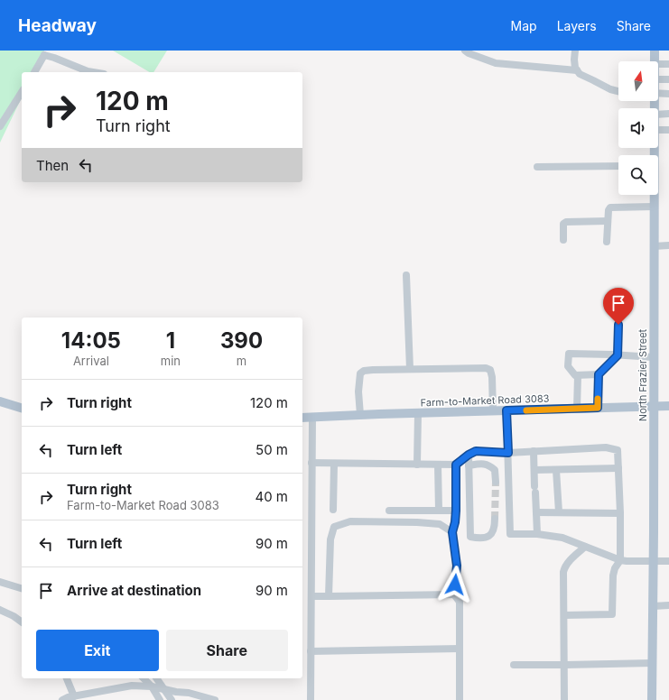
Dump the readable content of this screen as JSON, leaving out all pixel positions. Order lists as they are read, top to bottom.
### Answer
{
  "streets": {
    "main road": ["North Frazier Street", "Farm-to-Market Road 3083"]
  },
  "crossings": [
    ["North Frazier Street", "Farm-to-Market Road 3083"]
  ],
  "north": "top",
  "page": {
    "header": "Headway",
    "nav": ["Map", "Layers", "Share"],
    "turn": ["120 m", "Turn right"],
    "then": "Then",
    "eta": [
      "14:05",
      "Arrival",
      "1",
      "min",
      "390",
      "m"
    ],
    "list": [
      {
        "name": "Turn right",
        "value": "120 m"
      },
      {
        "name": "Turn left",
        "value": "50 m"
      },
      {
        "name": "Turn right",
        "note": "Farm-to-Market Road 3083",
        "value": "40 m"
      },
      {
        "name": "Turn left",
        "value": "90 m"
      },
      {
        "name": "Arrive at destination",
        "value": "90 m"
      }
    ],
    "buttons": ["Exit", "Share"]
  }
}
